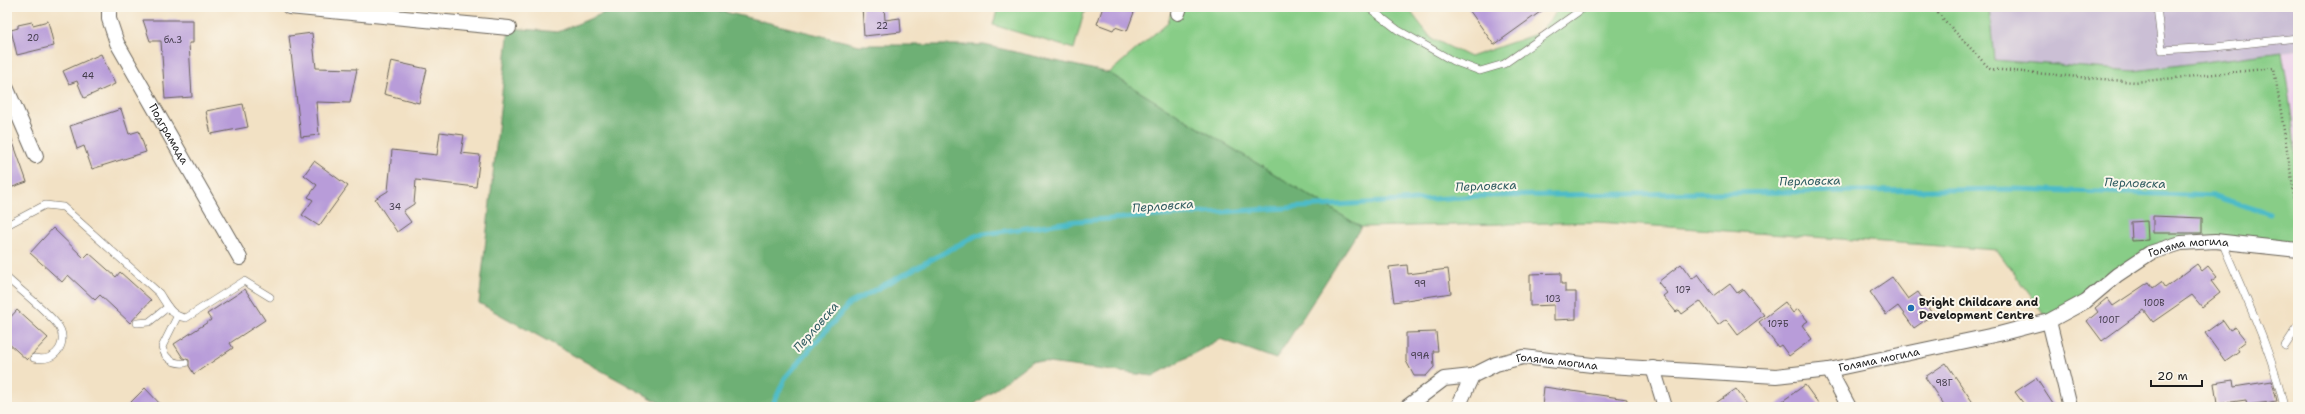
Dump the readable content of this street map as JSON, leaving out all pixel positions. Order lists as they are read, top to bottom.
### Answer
{
  "streets": {
    "street": ["Подграмада", "Голяма могила"]
  },
  "water": ["Перловска"],
  "places": ["Bright Childcare and Development Centre"],
  "house_numbers": [
    "22",
    "20",
    "бл.3",
    "44",
    "34",
    "99",
    "107",
    "103",
    "100В",
    "100Г",
    "107Б",
    "99А",
    "98Г"
  ],
  "scale_bar": "20 m"
}
